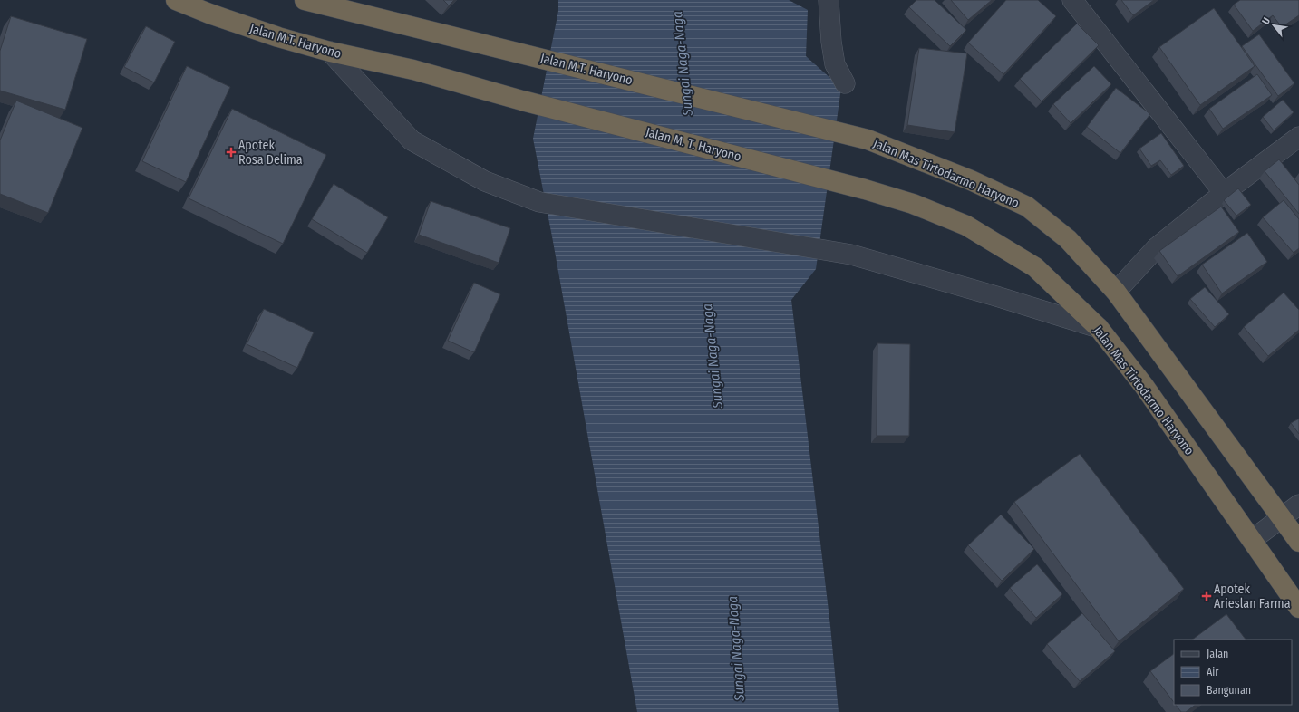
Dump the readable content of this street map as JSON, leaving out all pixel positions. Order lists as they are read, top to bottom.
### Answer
{
  "streets": {
    "highway": ["Jalan M.T. Haryono", "Jalan M. T. Haryono", "Jalan Mas Tirtodarmo Haryono"]
  },
  "crossings": [
    ["Jalan M.T. Haryono", "Jalan M. T. Haryono"],
    ["Jalan M.T. Haryono", "Jalan Mas Tirtodarmo Haryono"],
    ["Jalan M. T. Haryono", "Jalan Mas Tirtodarmo Haryono"]
  ],
  "water": ["Sungai Naga-Naga"],
  "places": {
    "health": ["Apotek Rosa Delima", "Apotek Arieslan Farma"]
  },
  "legend": ["Jalan", "Air", "Bangunan"],
  "north": "top left"
}
